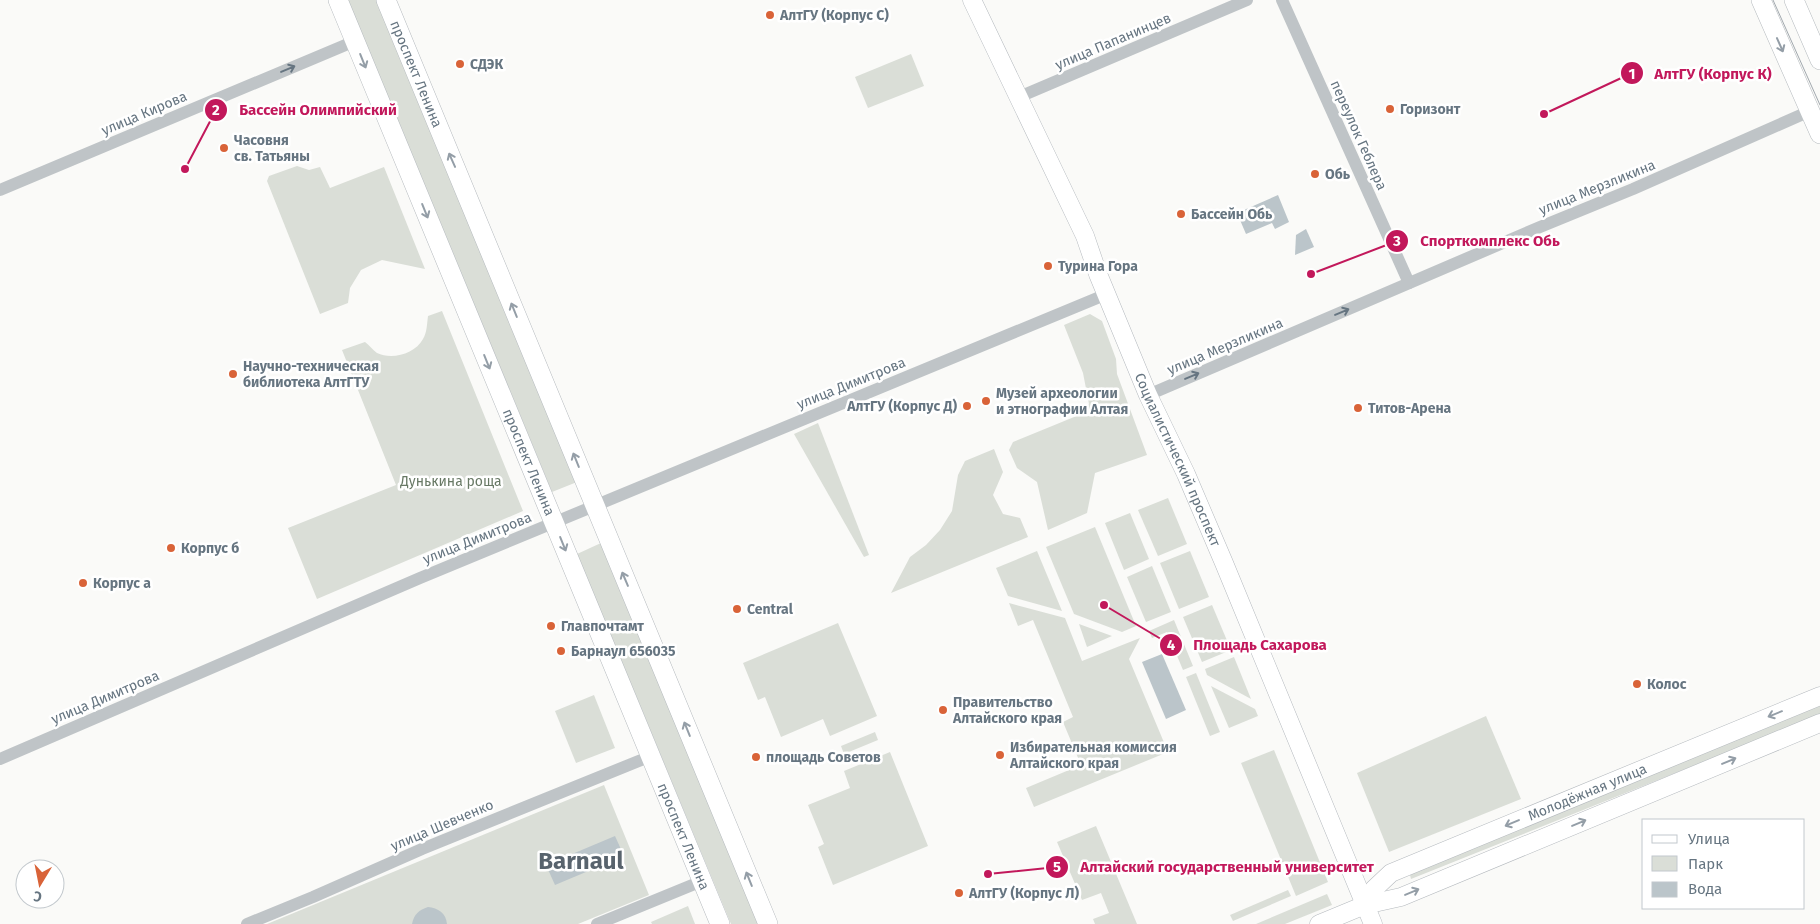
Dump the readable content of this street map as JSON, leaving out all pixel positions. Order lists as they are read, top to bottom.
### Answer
{
  "streets": {
    "main road": ["проспект Ленина"],
    "street": [
      "улица Папанинцев",
      "улица Кирова",
      "переулок Геблера",
      "улица Мерзликина",
      "улица Димитрова",
      "Социалистический проспект",
      "Молодёжная улица",
      "улица Шевченко"
    ]
  },
  "crossings": [
    ["улица Папанинцев", "Социалистический проспект"],
    ["проспект Ленина", "улица Кирова"],
    ["проспект Ленина", "улица Димитрова"],
    ["проспект Ленина", "улица Шевченко"],
    ["переулок Геблера", "улица Мерзликина"],
    ["улица Мерзликина", "Социалистический проспект"],
    ["улица Димитрова", "Социалистический проспект"],
    ["Социалистический проспект", "Молодёжная улица"]
  ],
  "one_way": ["улица Кирова", "улица Мерзликина"],
  "districts": ["Barnaul"],
  "parks": ["Дунькина роща"],
  "places": [
    "АлтГУ (Корпус С)",
    "СДЭК",
    "Горизонт",
    "АлтГУ (Корпус К)",
    "Часовня св. Татьяны",
    "Бассейн Олимпийский",
    "Обь",
    "Бассейн Обь",
    "Турина Гора",
    "Спорткомплекс Обь",
    "Научно-техническая библиотека АлтГТУ",
    "Музей археологии и этнографии Алтая",
    "АлтГУ (Корпус Д)",
    "Титов-Арена",
    "Корпус б",
    "Корпус а",
    "Площадь Сахарова",
    "Central",
    "Главпочтамт",
    "Барнаул 656035",
    "Колос",
    "Правительство Алтайского края",
    "Избирательная комиссия Алтайского края",
    "площадь Советов",
    "Алтайский государственный университет",
    "АлтГУ (Корпус Л)"
  ],
  "legend": ["Улица", "Парк", "Вода"],
  "north": "bottom"
}
